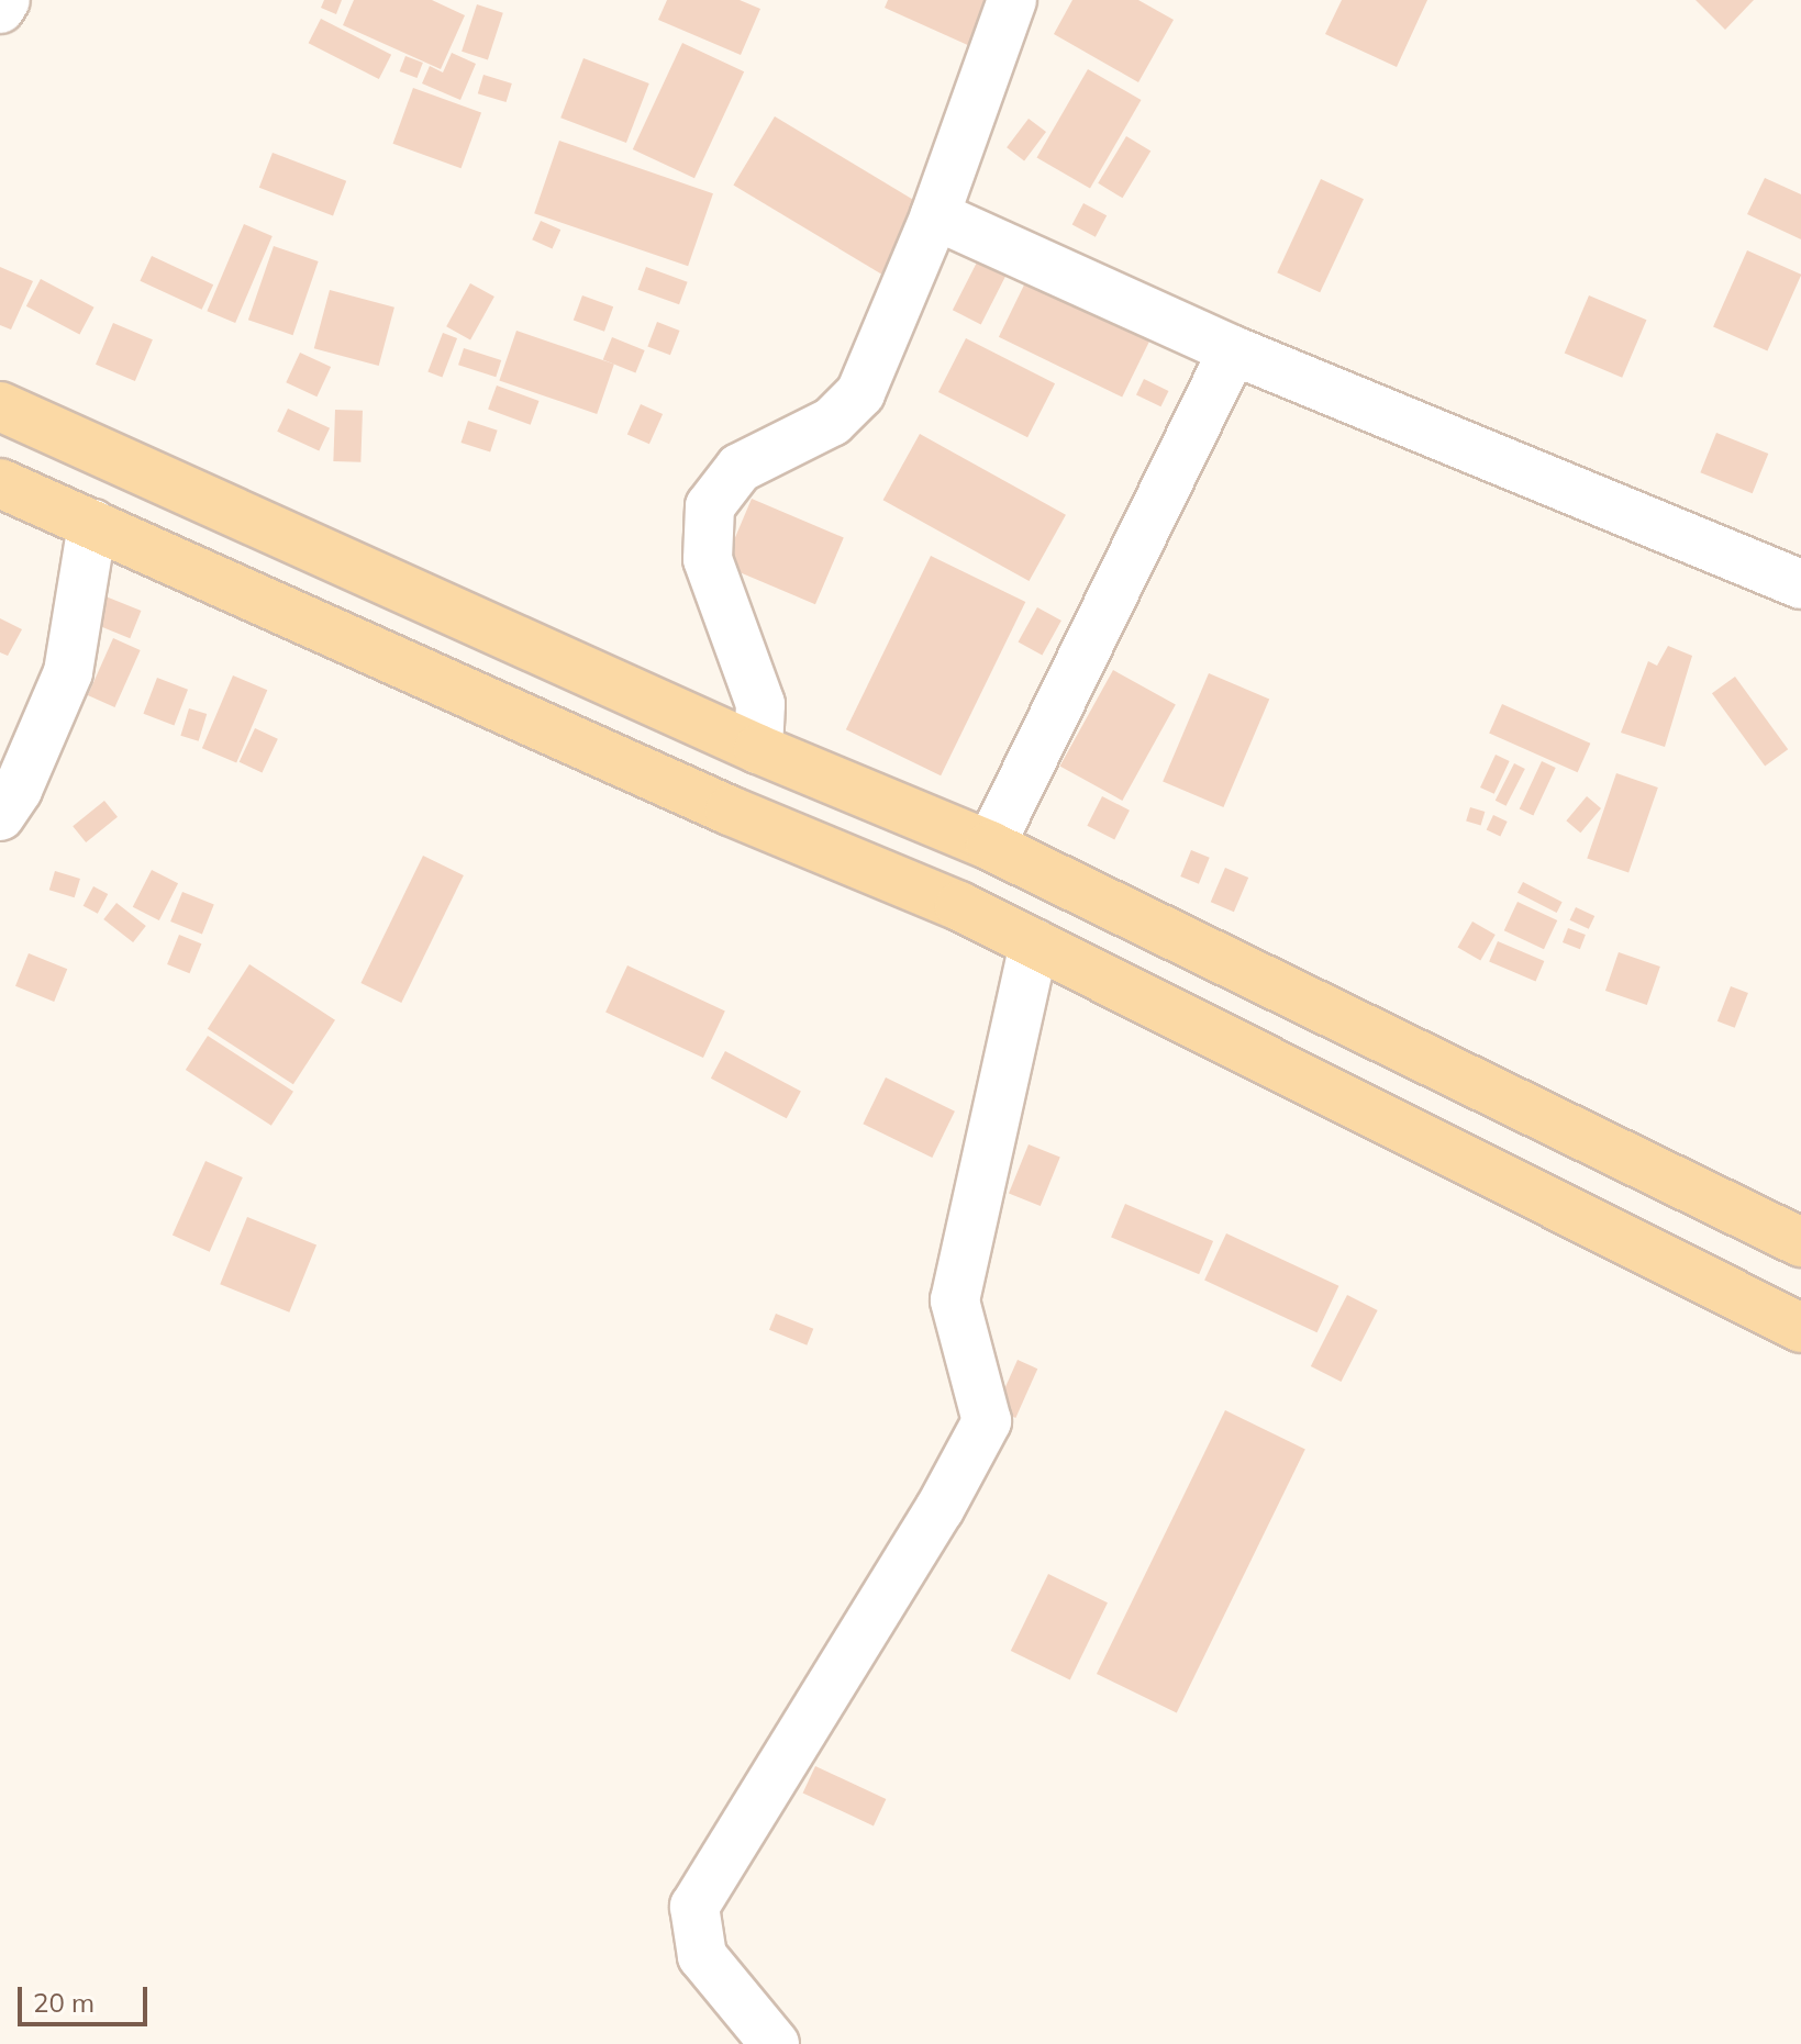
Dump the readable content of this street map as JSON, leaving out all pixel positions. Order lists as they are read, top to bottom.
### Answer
{
  "scale_bar": "20 m"
}
